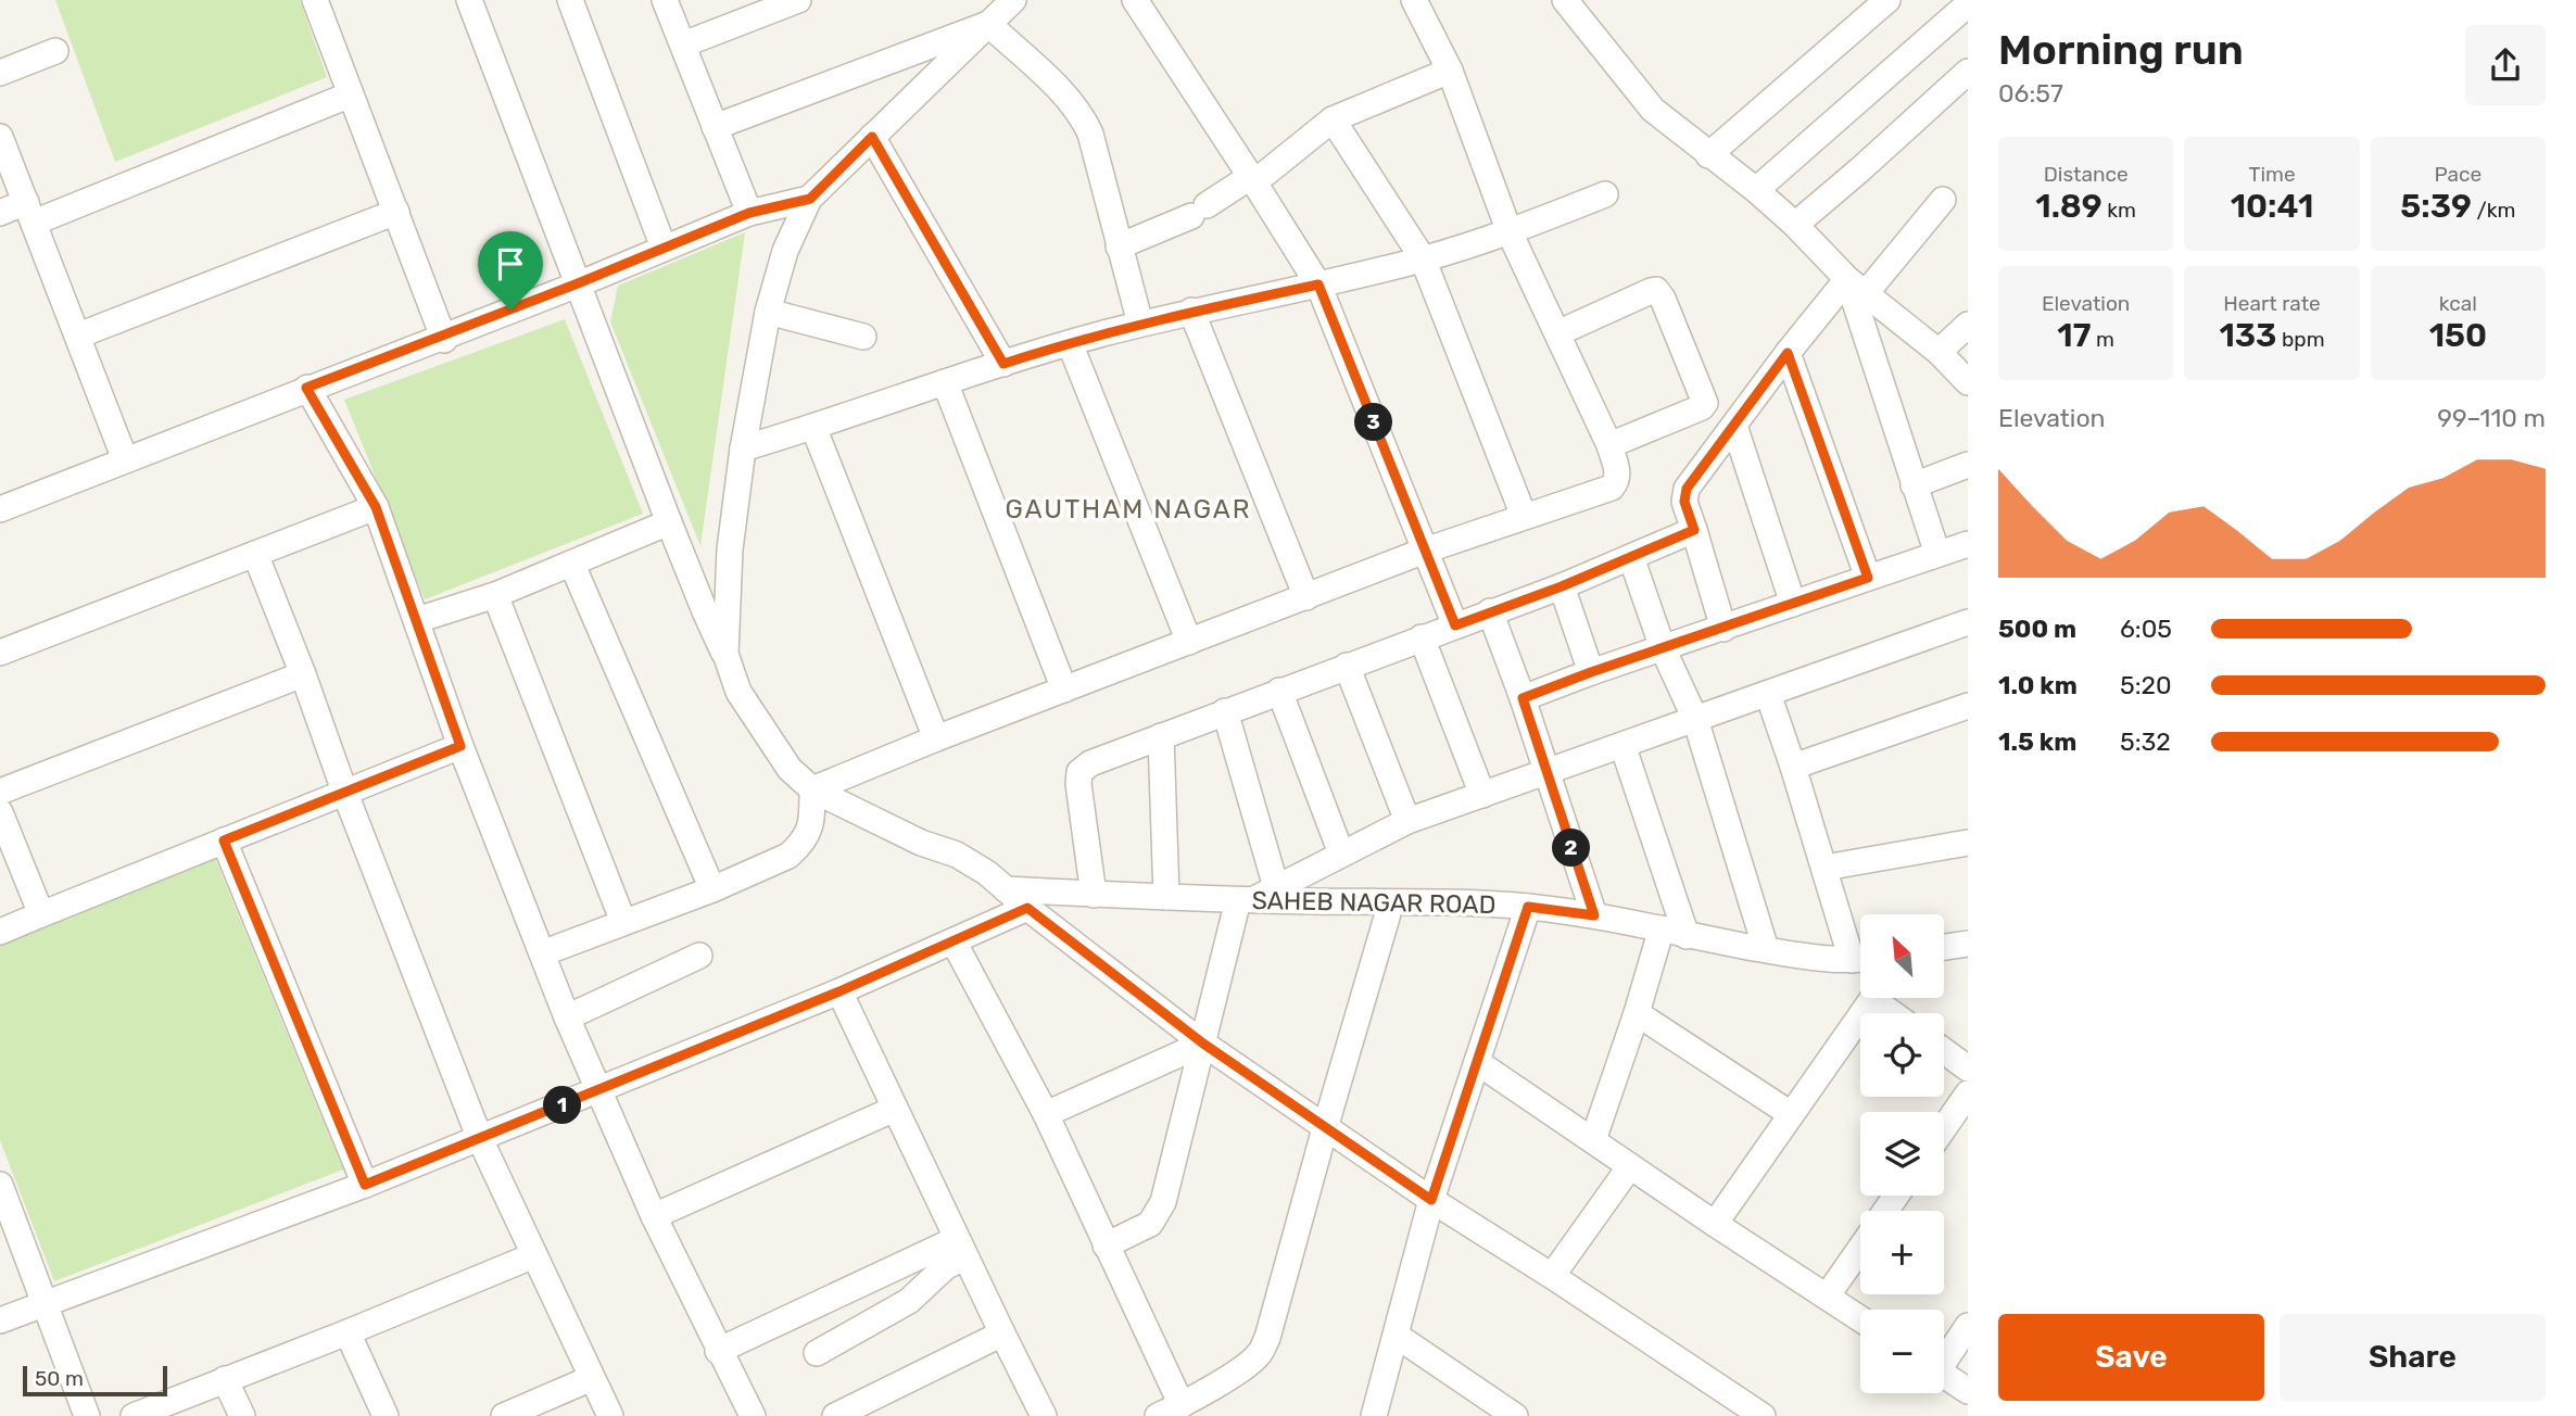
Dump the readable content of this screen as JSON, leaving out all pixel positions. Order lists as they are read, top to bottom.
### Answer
{
  "streets": {
    "street": ["SAHEB NAGAR ROAD"]
  },
  "districts": ["GAUTHAM NAGAR"],
  "scale_bar": "50 m",
  "north": "top left",
  "page": {
    "heading": ["Morning run", "06:57"],
    "stats": [
      ["Distance", "1.89 km"],
      ["Time", "10:41"],
      ["Pace", "5:39 /km"],
      ["Elevation", "17 m"],
      ["Heart rate", "133 bpm"],
      ["kcal", "150"]
    ],
    "chart": ["Elevation", "99–110 m"],
    "pins": ["3", "2", "1"],
    "list": [
      {
        "name": "500 m",
        "note": "6:05"
      },
      {
        "name": "1.0 km",
        "note": "5:20"
      },
      {
        "name": "1.5 km",
        "note": "5:32"
      }
    ],
    "map_buttons": ["+", "−"],
    "buttons": ["Save", "Share"],
    "scale": "50 m"
  }
}
